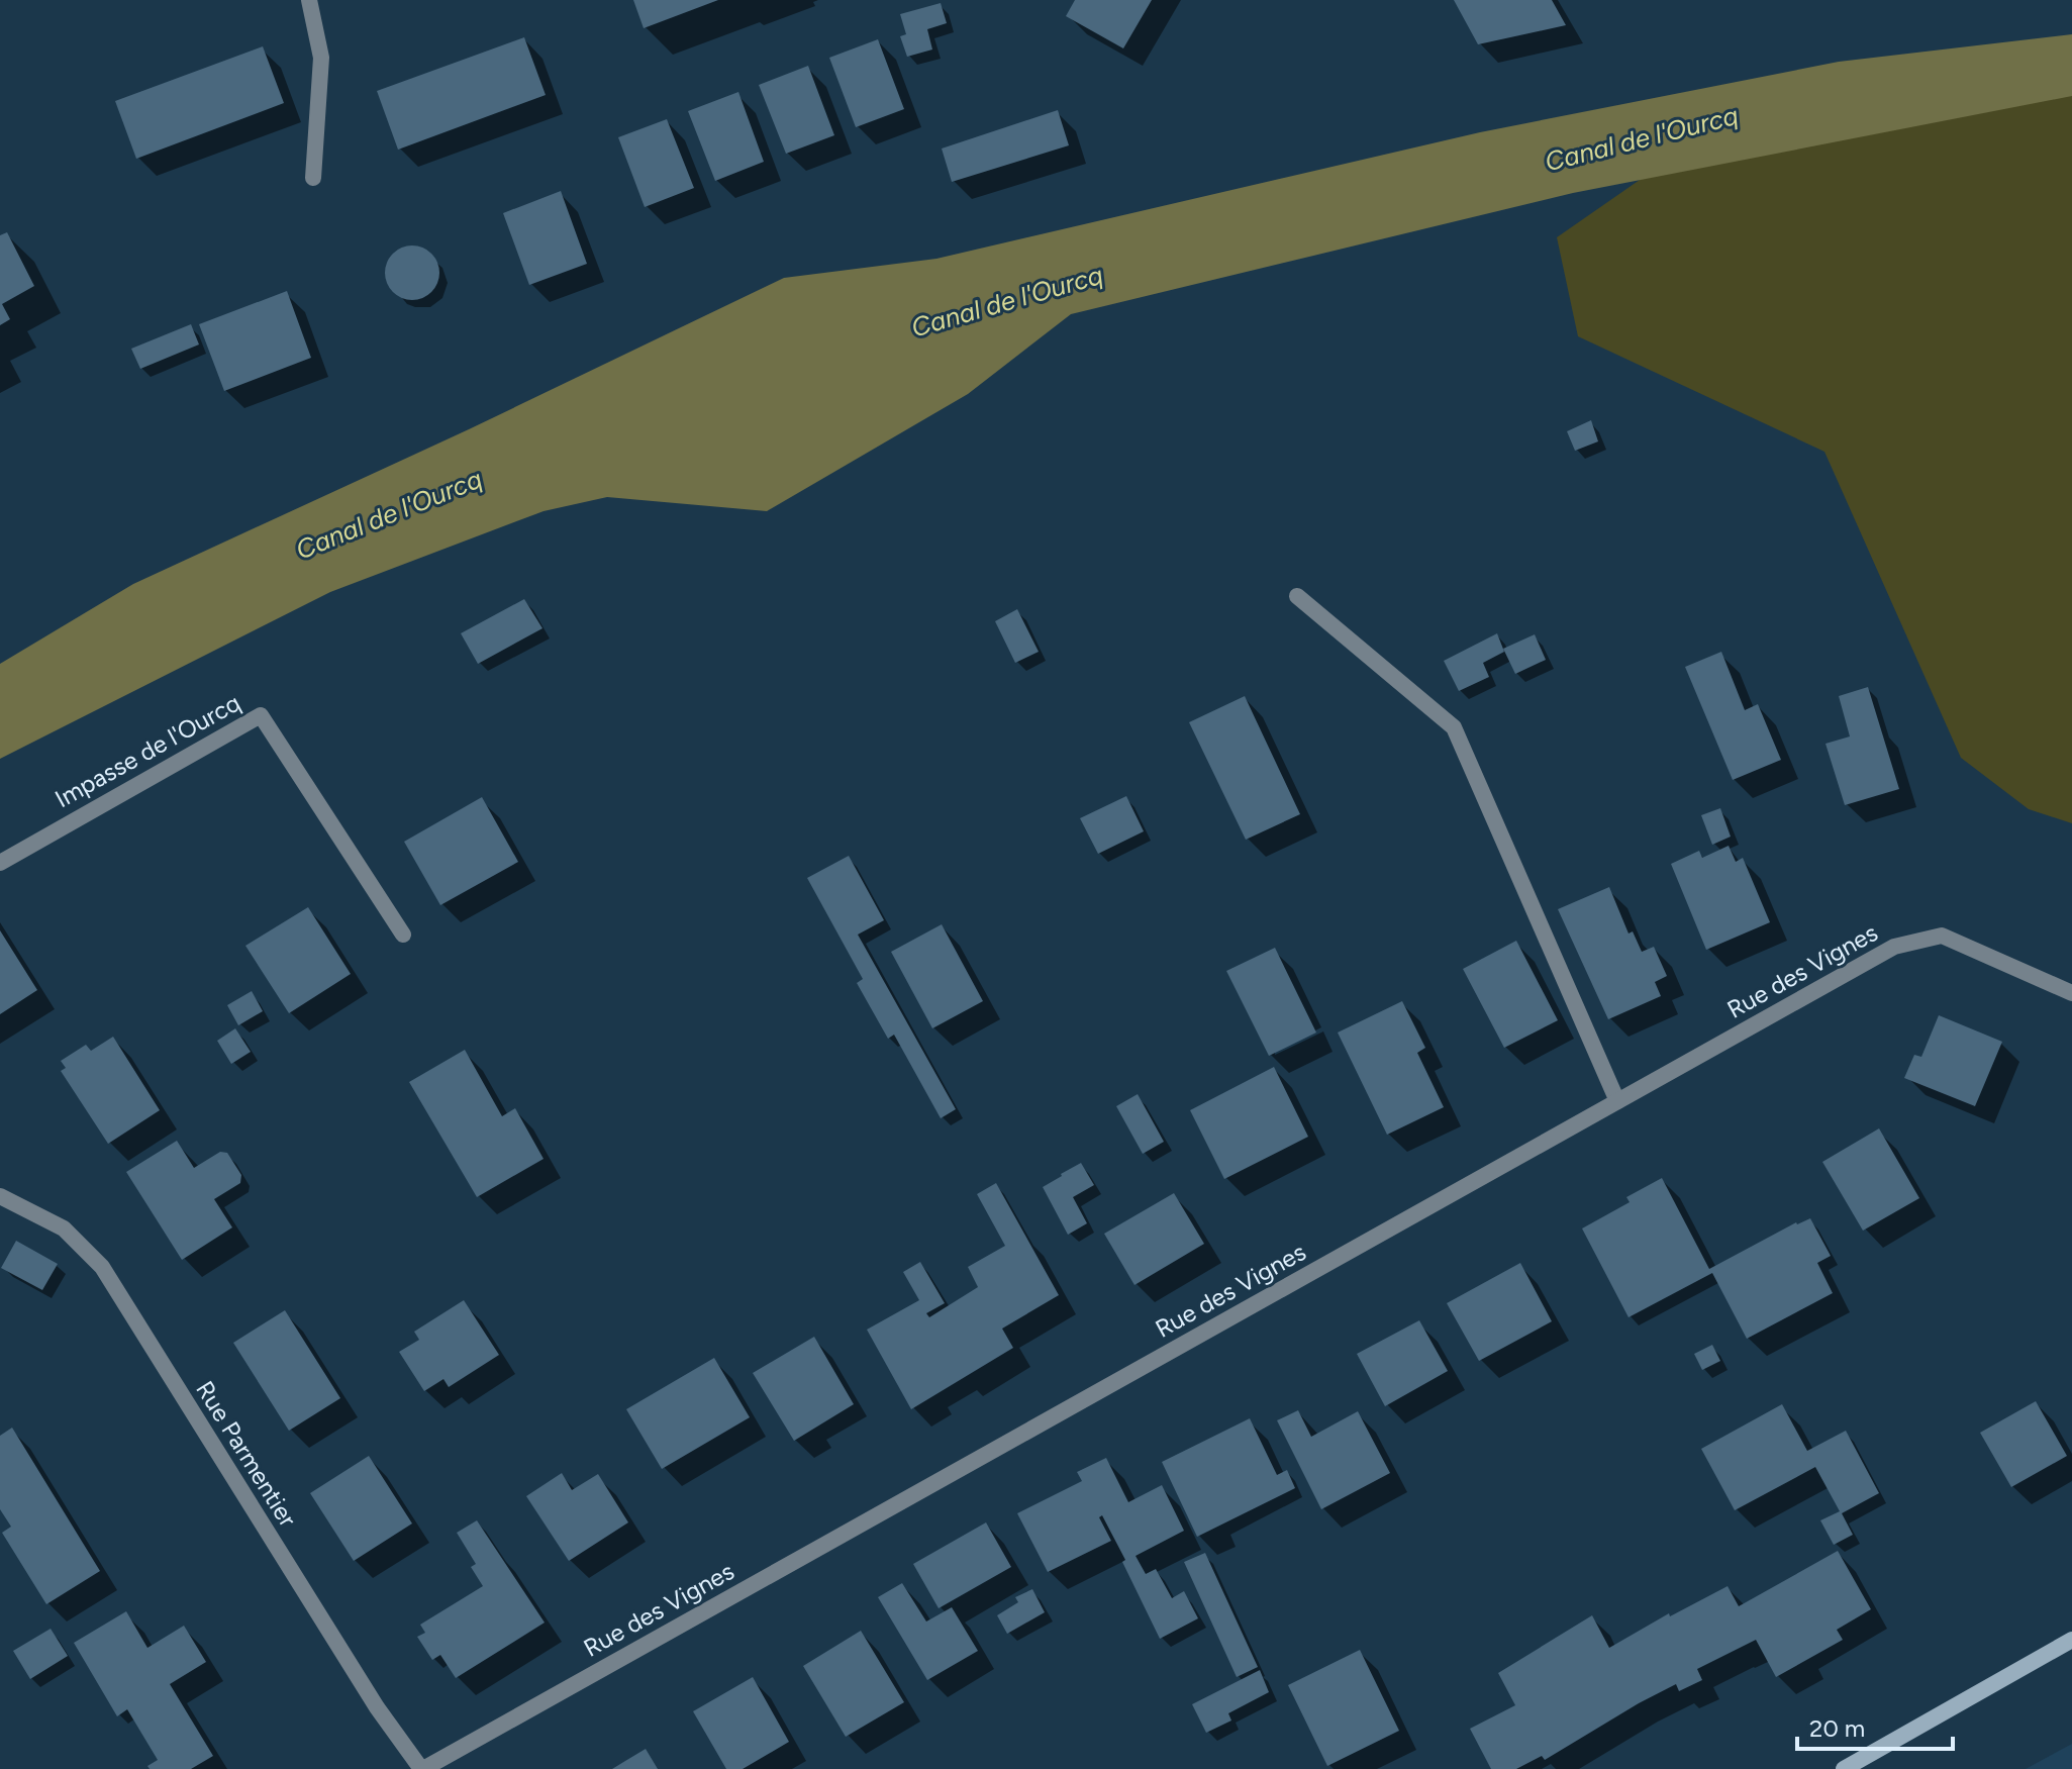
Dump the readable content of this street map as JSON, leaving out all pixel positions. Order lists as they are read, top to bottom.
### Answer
{
  "streets": {
    "street": ["Impasse de l'Ourcq", "Rue des Vignes", "Rue Parmentier"]
  },
  "crossings": [
    ["Rue des Vignes", "Rue Parmentier"]
  ],
  "water": ["Canal de l'Ourcq"],
  "scale_bar": "20 m"
}
